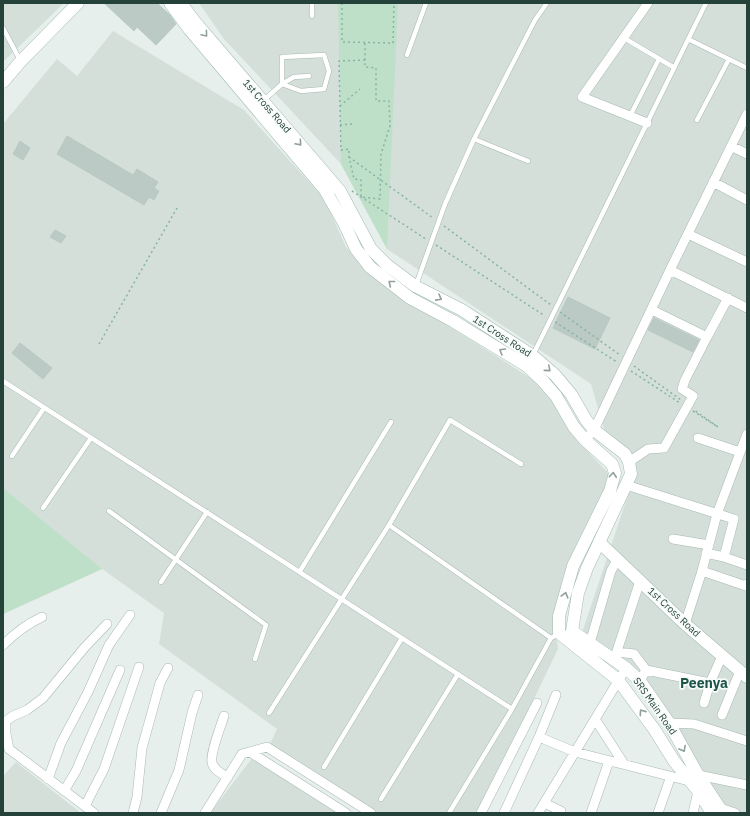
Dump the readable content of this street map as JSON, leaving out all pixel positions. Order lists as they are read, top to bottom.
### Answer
{
  "streets": {
    "street": ["1st Cross Road", "SRS Main Road"]
  },
  "districts": ["Peenya"]
}
